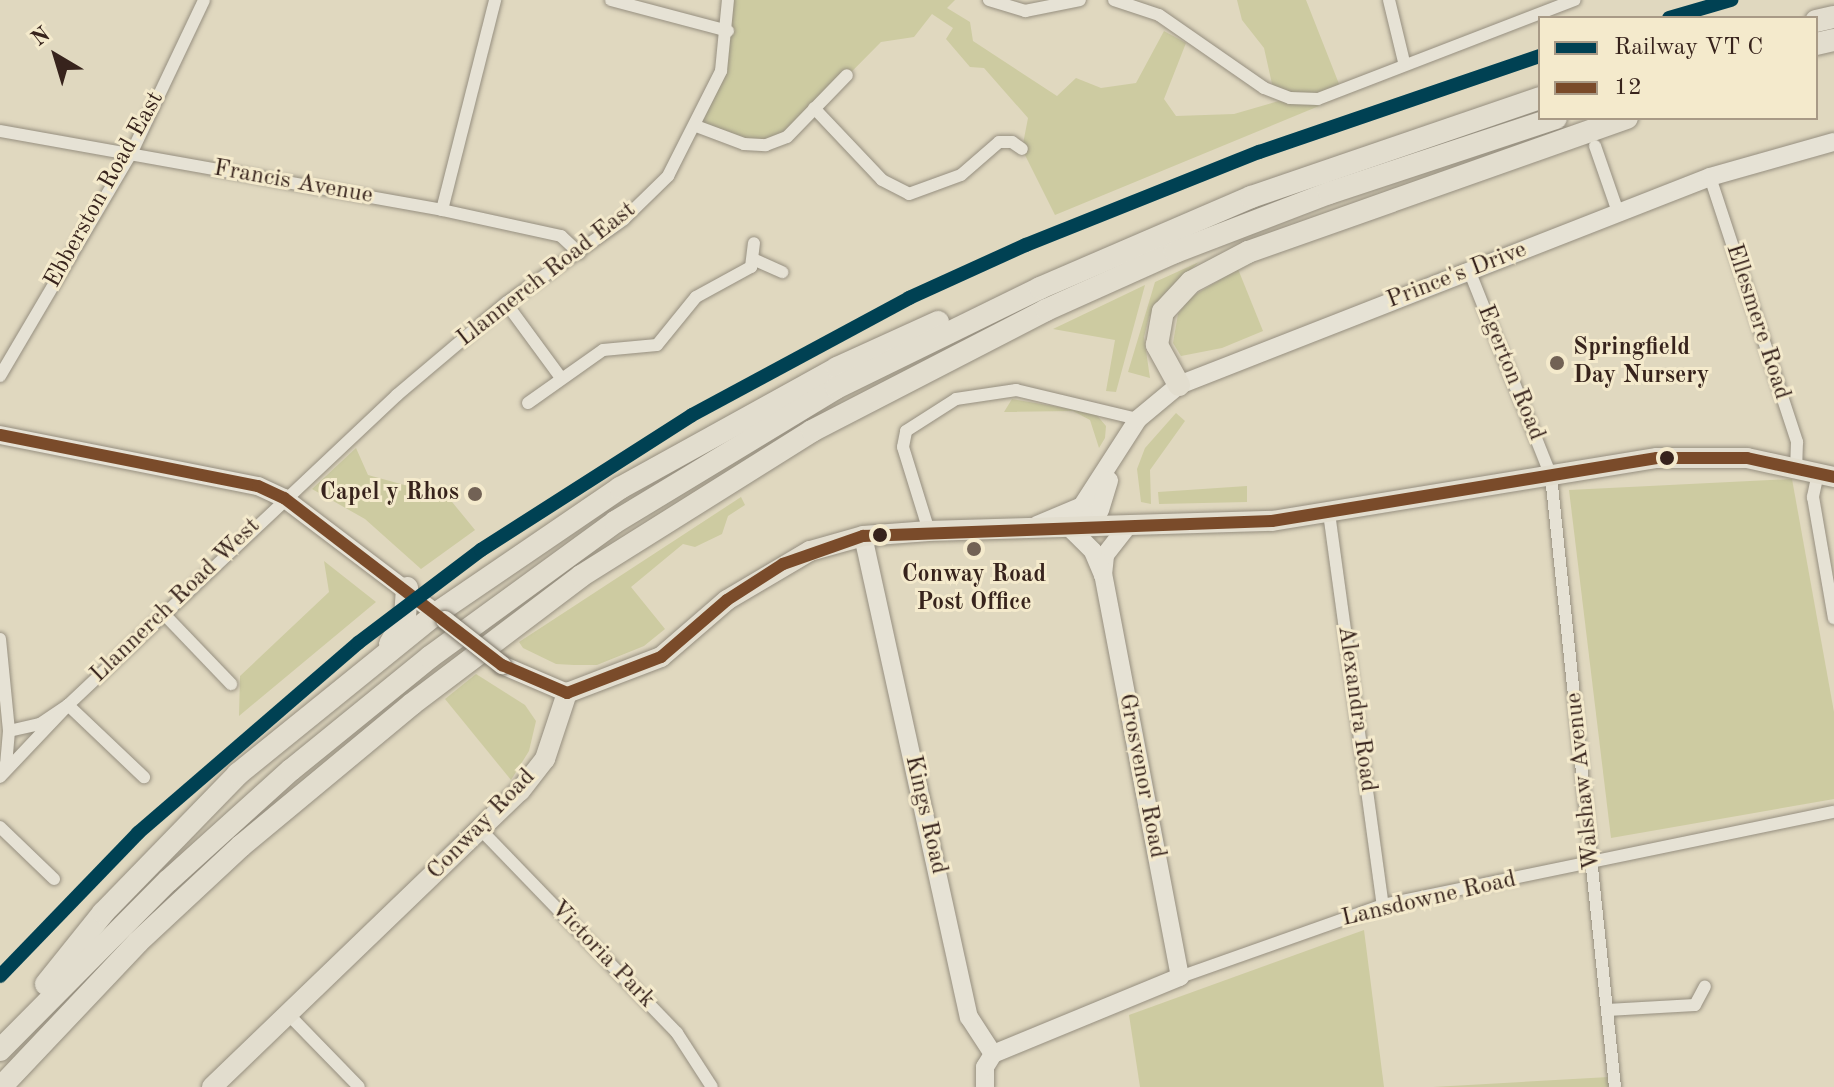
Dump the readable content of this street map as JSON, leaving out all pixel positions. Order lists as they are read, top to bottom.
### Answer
{
  "streets": {
    "main road": [
      "Prince's Drive",
      "Grosvenor Road",
      "Kings Road",
      "Conway Road",
      "Lansdowne Road"
    ],
    "street": [
      "Francis Avenue",
      "Ebberston Road East",
      "Llannerch Road East",
      "Ellesmere Road",
      "Egerton Road",
      "Llannerch Road West",
      "Alexandra Road",
      "Walshaw Avenue",
      "Victoria Park"
    ]
  },
  "crossings": [
    ["Francis Avenue", "Ebberston Road East"],
    ["Francis Avenue", "Llannerch Road East"],
    ["Llannerch Road East", "Llannerch Road West"],
    ["Prince's Drive", "Ellesmere Road"],
    ["Prince's Drive", "Egerton Road"],
    ["Prince's Drive", "Grosvenor Road"],
    ["Egerton Road", "Walshaw Avenue"],
    ["Alexandra Road", "Lansdowne Road"],
    ["Grosvenor Road", "Lansdowne Road"],
    ["Walshaw Avenue", "Lansdowne Road"],
    ["Kings Road", "Lansdowne Road"],
    ["Conway Road", "Victoria Park"]
  ],
  "places": ["Springfield Day Nursery", "Capel y Rhos", "Conway Road Post Office"],
  "lines": ["transit line 12"],
  "legend": ["Railway VT C", "12"],
  "north": "top left"
}
